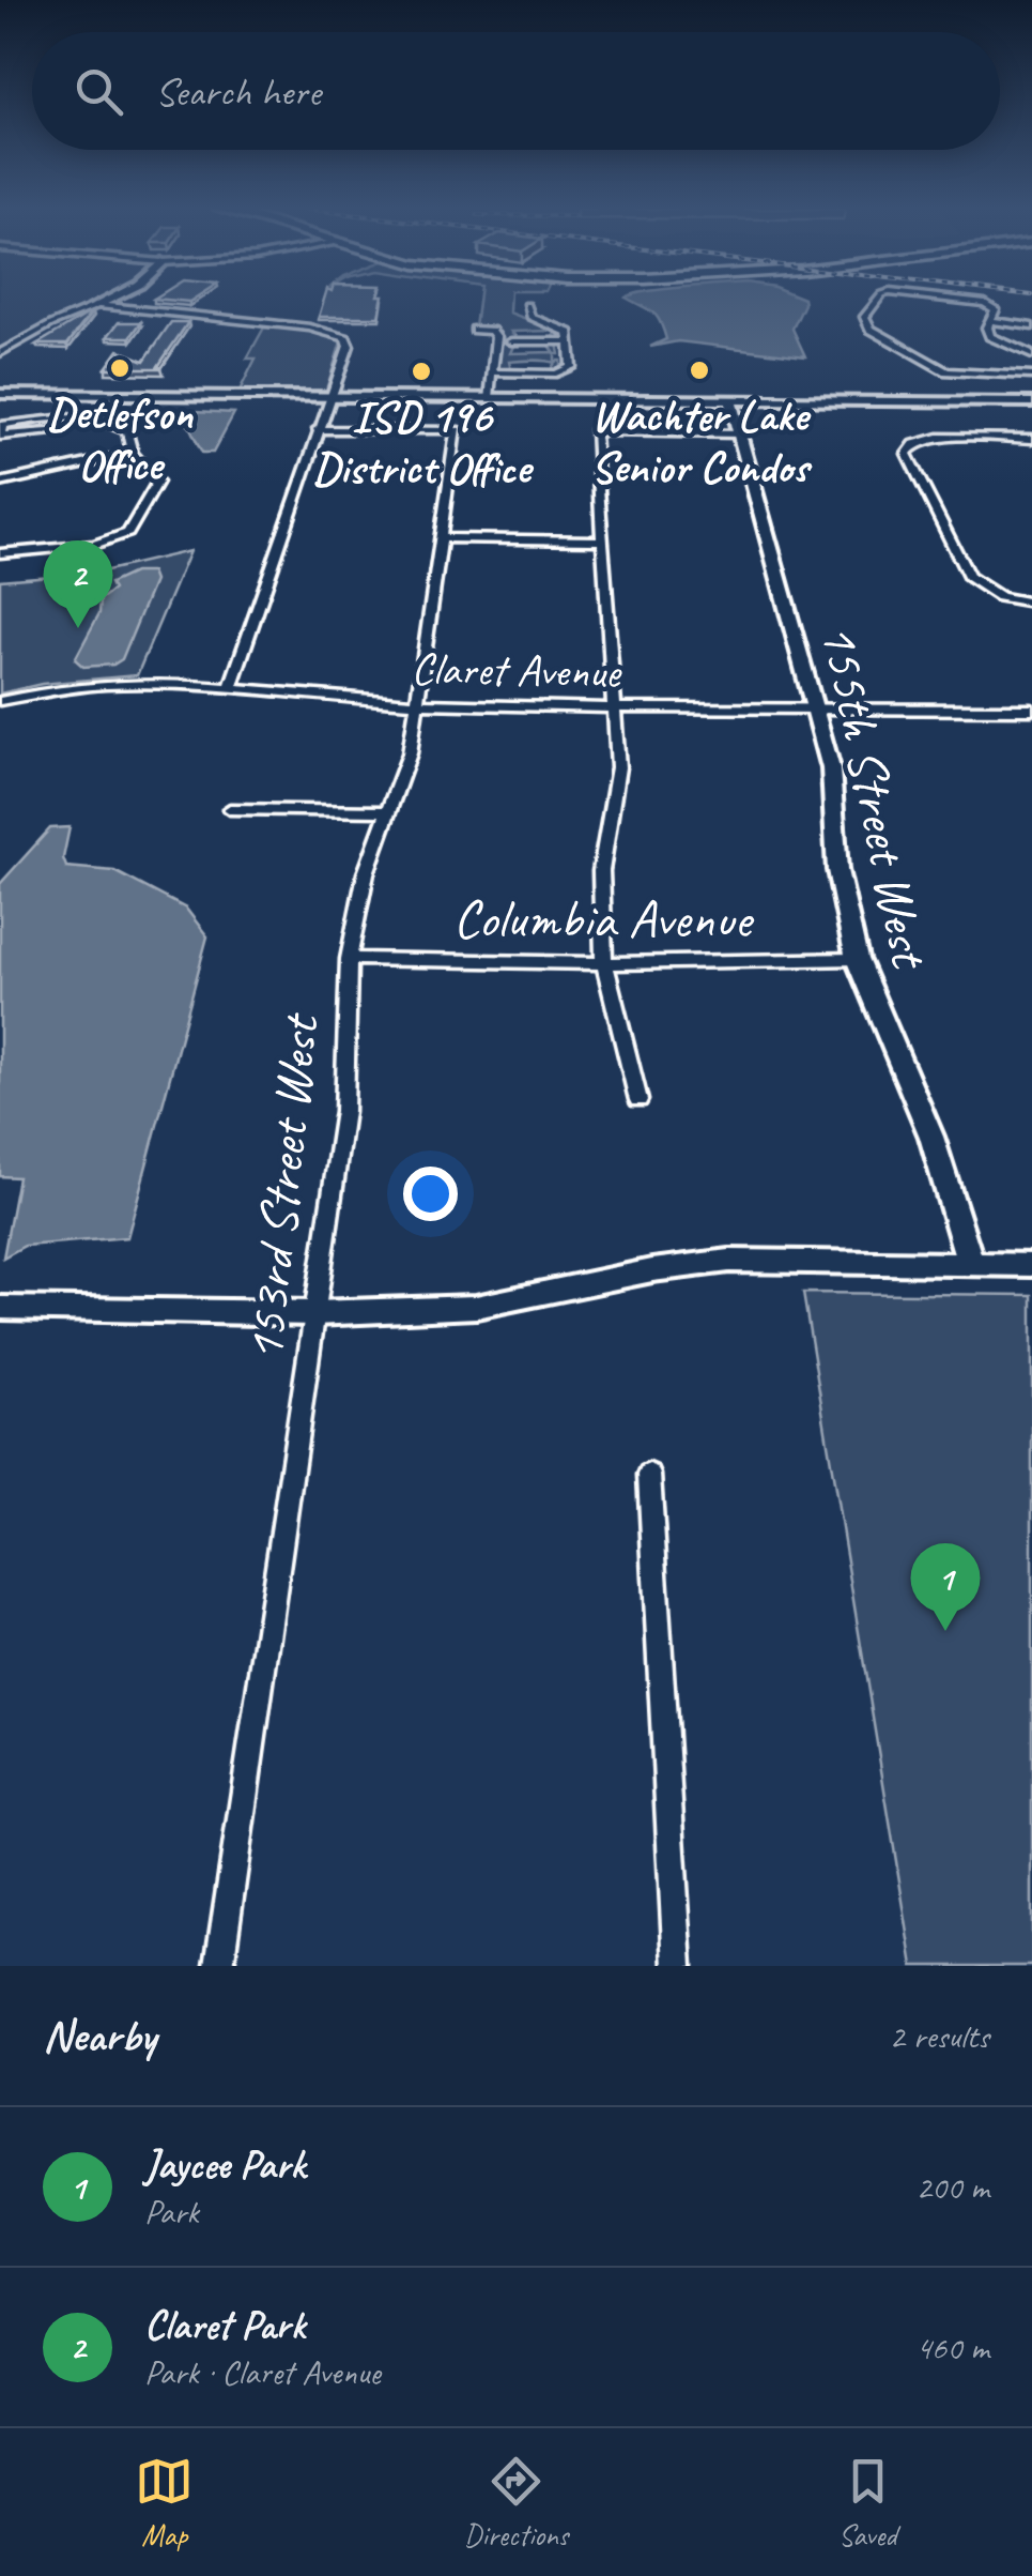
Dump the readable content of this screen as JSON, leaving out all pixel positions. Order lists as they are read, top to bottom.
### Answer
{
  "streets": {
    "street": [
      "Claret Avenue",
      "155th Street West",
      "Columbia Avenue",
      "153rd Street West"
    ]
  },
  "crossings": [
    ["Claret Avenue", "155th Street West"],
    ["Claret Avenue", "153rd Street West"],
    ["155th Street West", "Columbia Avenue"],
    ["Columbia Avenue", "153rd Street West"]
  ],
  "places": ["Detlefson Office", "Wachter Lake Senior Condos", "ISD 196 District Office"],
  "page": {
    "search": "Search here",
    "pins": ["2", "1"],
    "heading": ["Nearby", "2 results"],
    "list": [
      {
        "mark": "1",
        "name": "Jaycee Park",
        "note": "Park",
        "value": "200 m"
      },
      {
        "mark": "2",
        "name": "Claret Park",
        "note": "Park · Claret Avenue",
        "value": "460 m"
      }
    ],
    "nav": ["Map", "Directions", "Saved"]
  }
}
